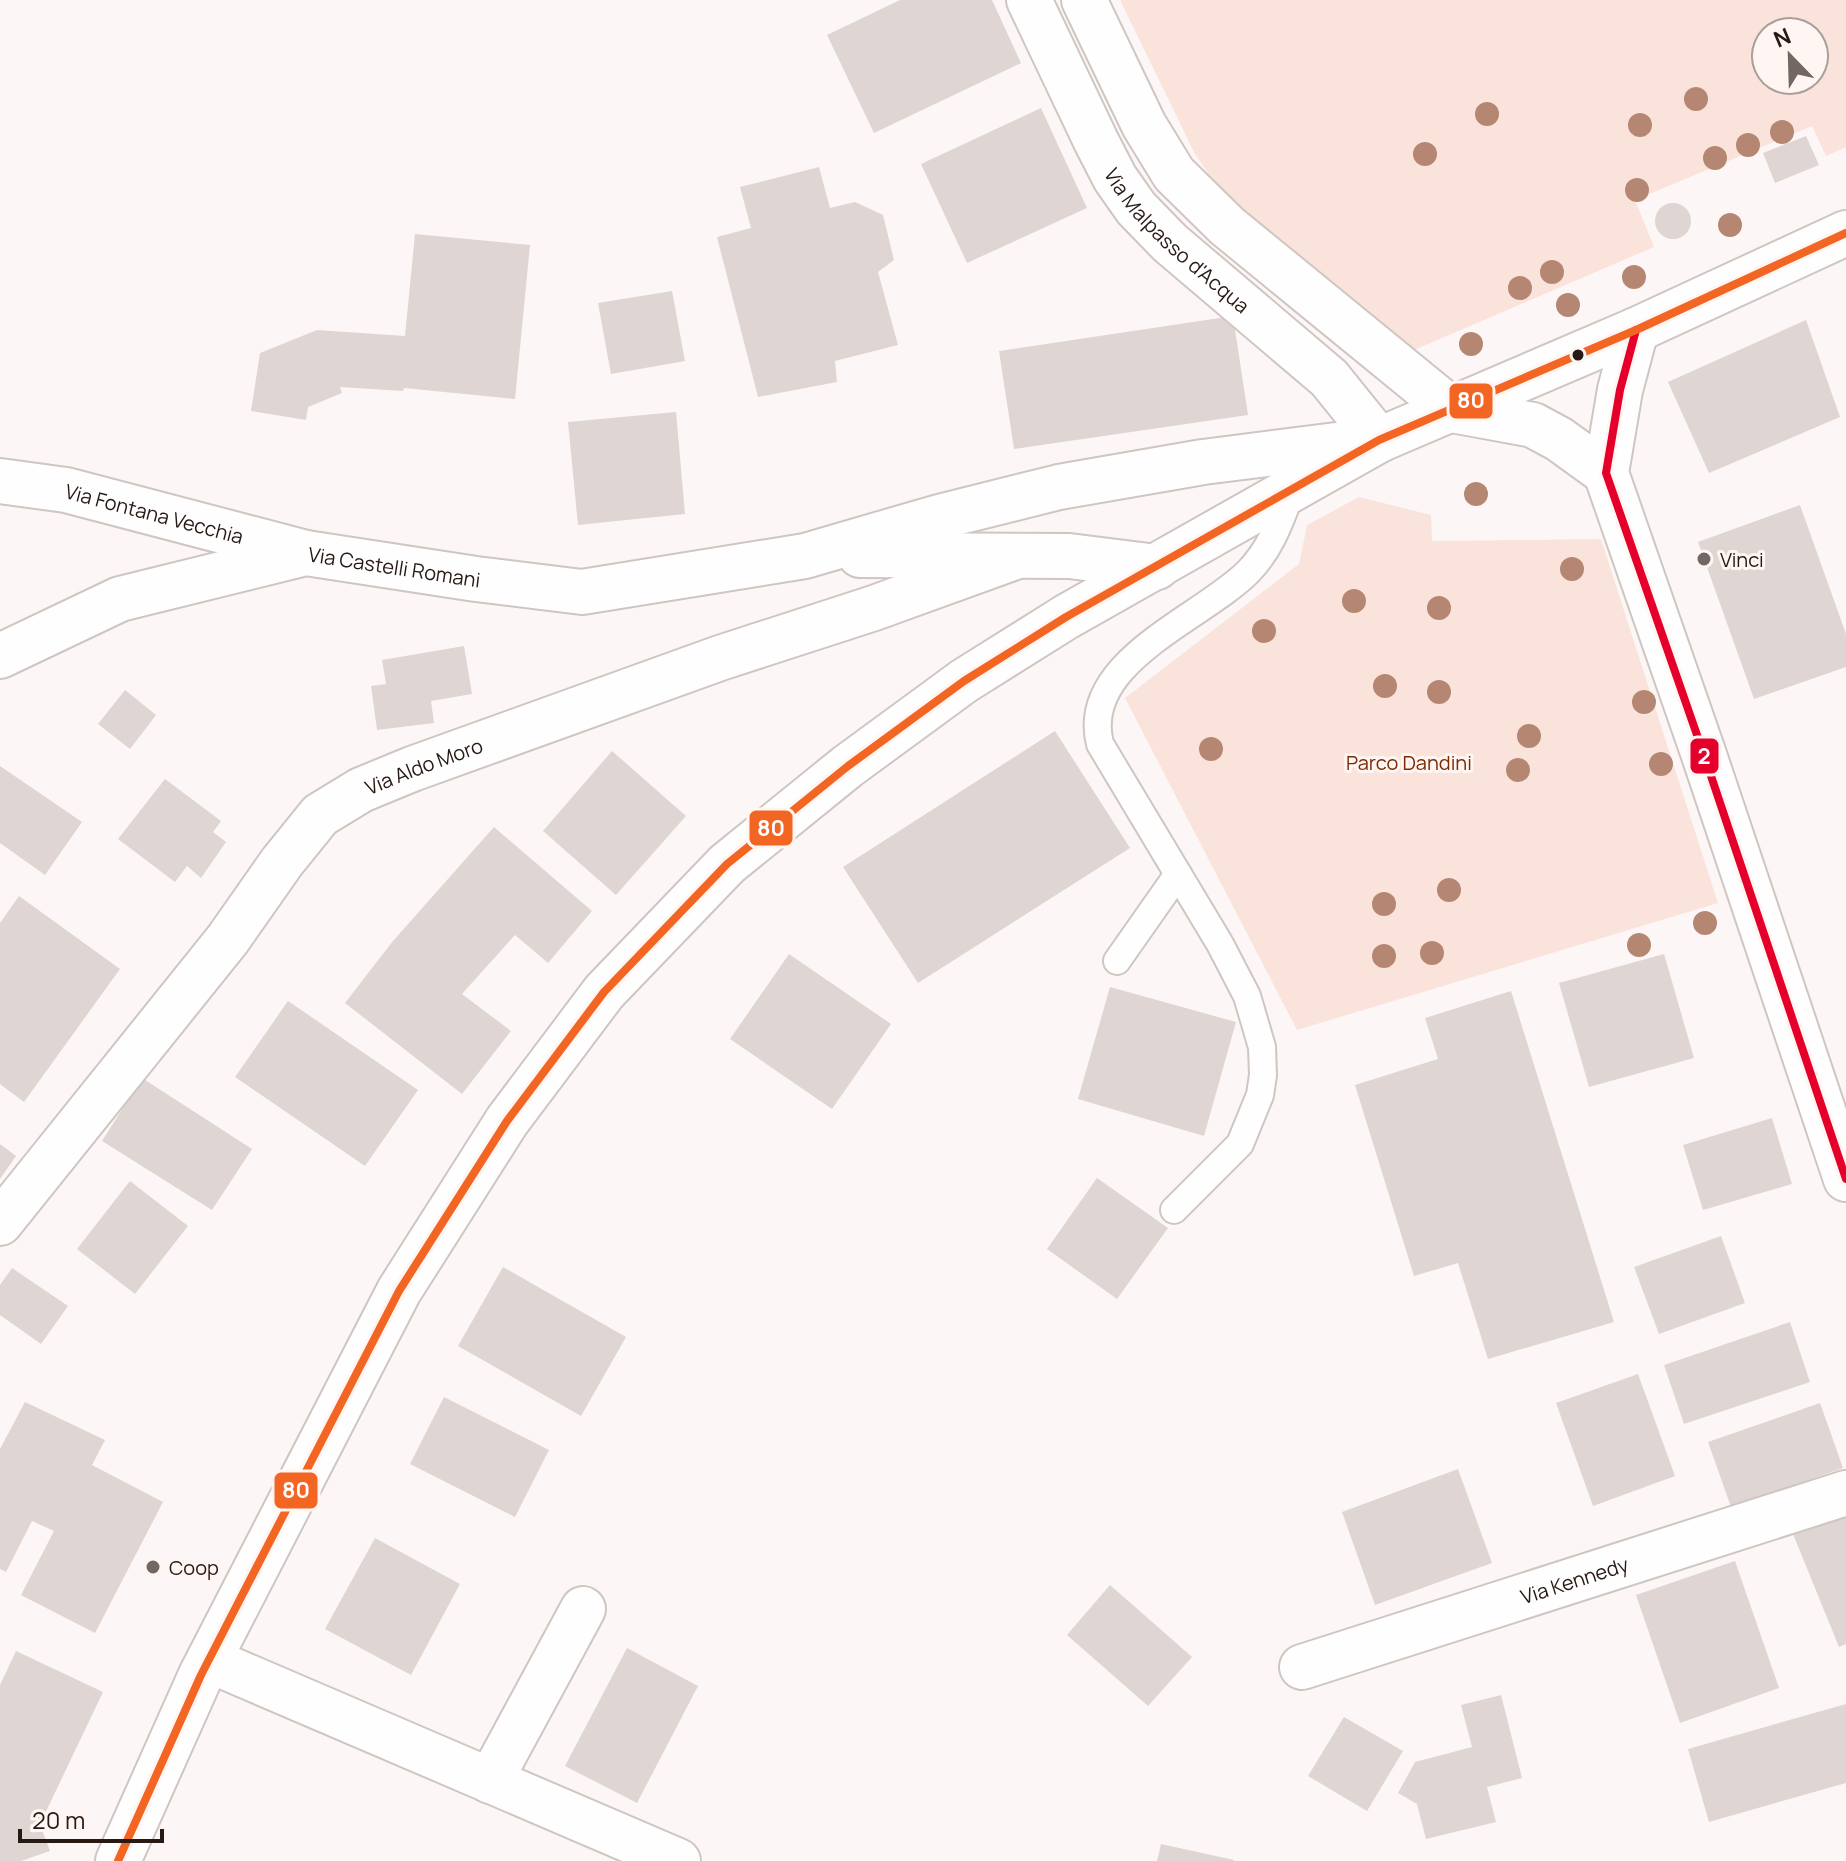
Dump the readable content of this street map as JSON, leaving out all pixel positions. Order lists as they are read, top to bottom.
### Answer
{
  "streets": {
    "street": [
      "Via Malpasso d'Acqua",
      "Via Fontana Vecchia",
      "Via Castelli Romani",
      "Via Aldo Moro",
      "Via Kennedy"
    ]
  },
  "crossings": [
    ["Via Fontana Vecchia", "Via Castelli Romani"]
  ],
  "parks": ["Parco Dandini"],
  "places": ["Vinci", "Coop"],
  "lines": ["transit line 80", "transit line 2"],
  "scale_bar": "20 m",
  "north": "top left"
}
